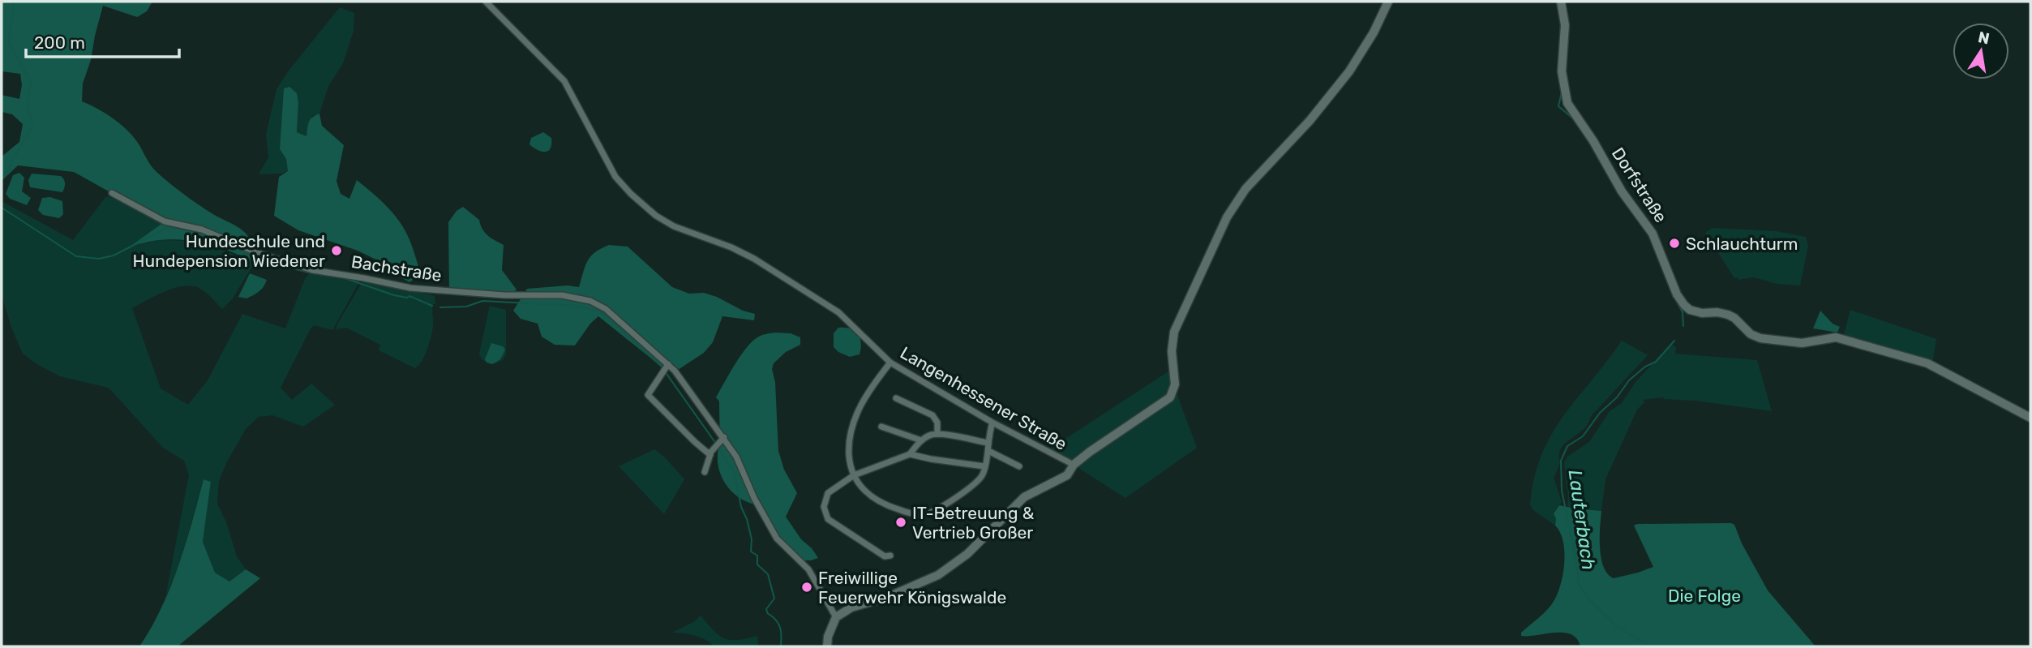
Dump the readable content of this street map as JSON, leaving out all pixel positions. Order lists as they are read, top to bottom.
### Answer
{
  "streets": {
    "street": ["Dorfstraße", "Bachstraße", "Langenhessener Straße"]
  },
  "water": ["Lauterbach"],
  "parks": ["Die Folge"],
  "places": [
    "Schlauchturm",
    "Hundeschule und Hundepension Wiedener",
    "IT-Betreuung & Vertrieb Großer",
    "Freiwillige Feuerwehr Königswalde"
  ],
  "scale_bar": "200 m",
  "north": "top"
}
